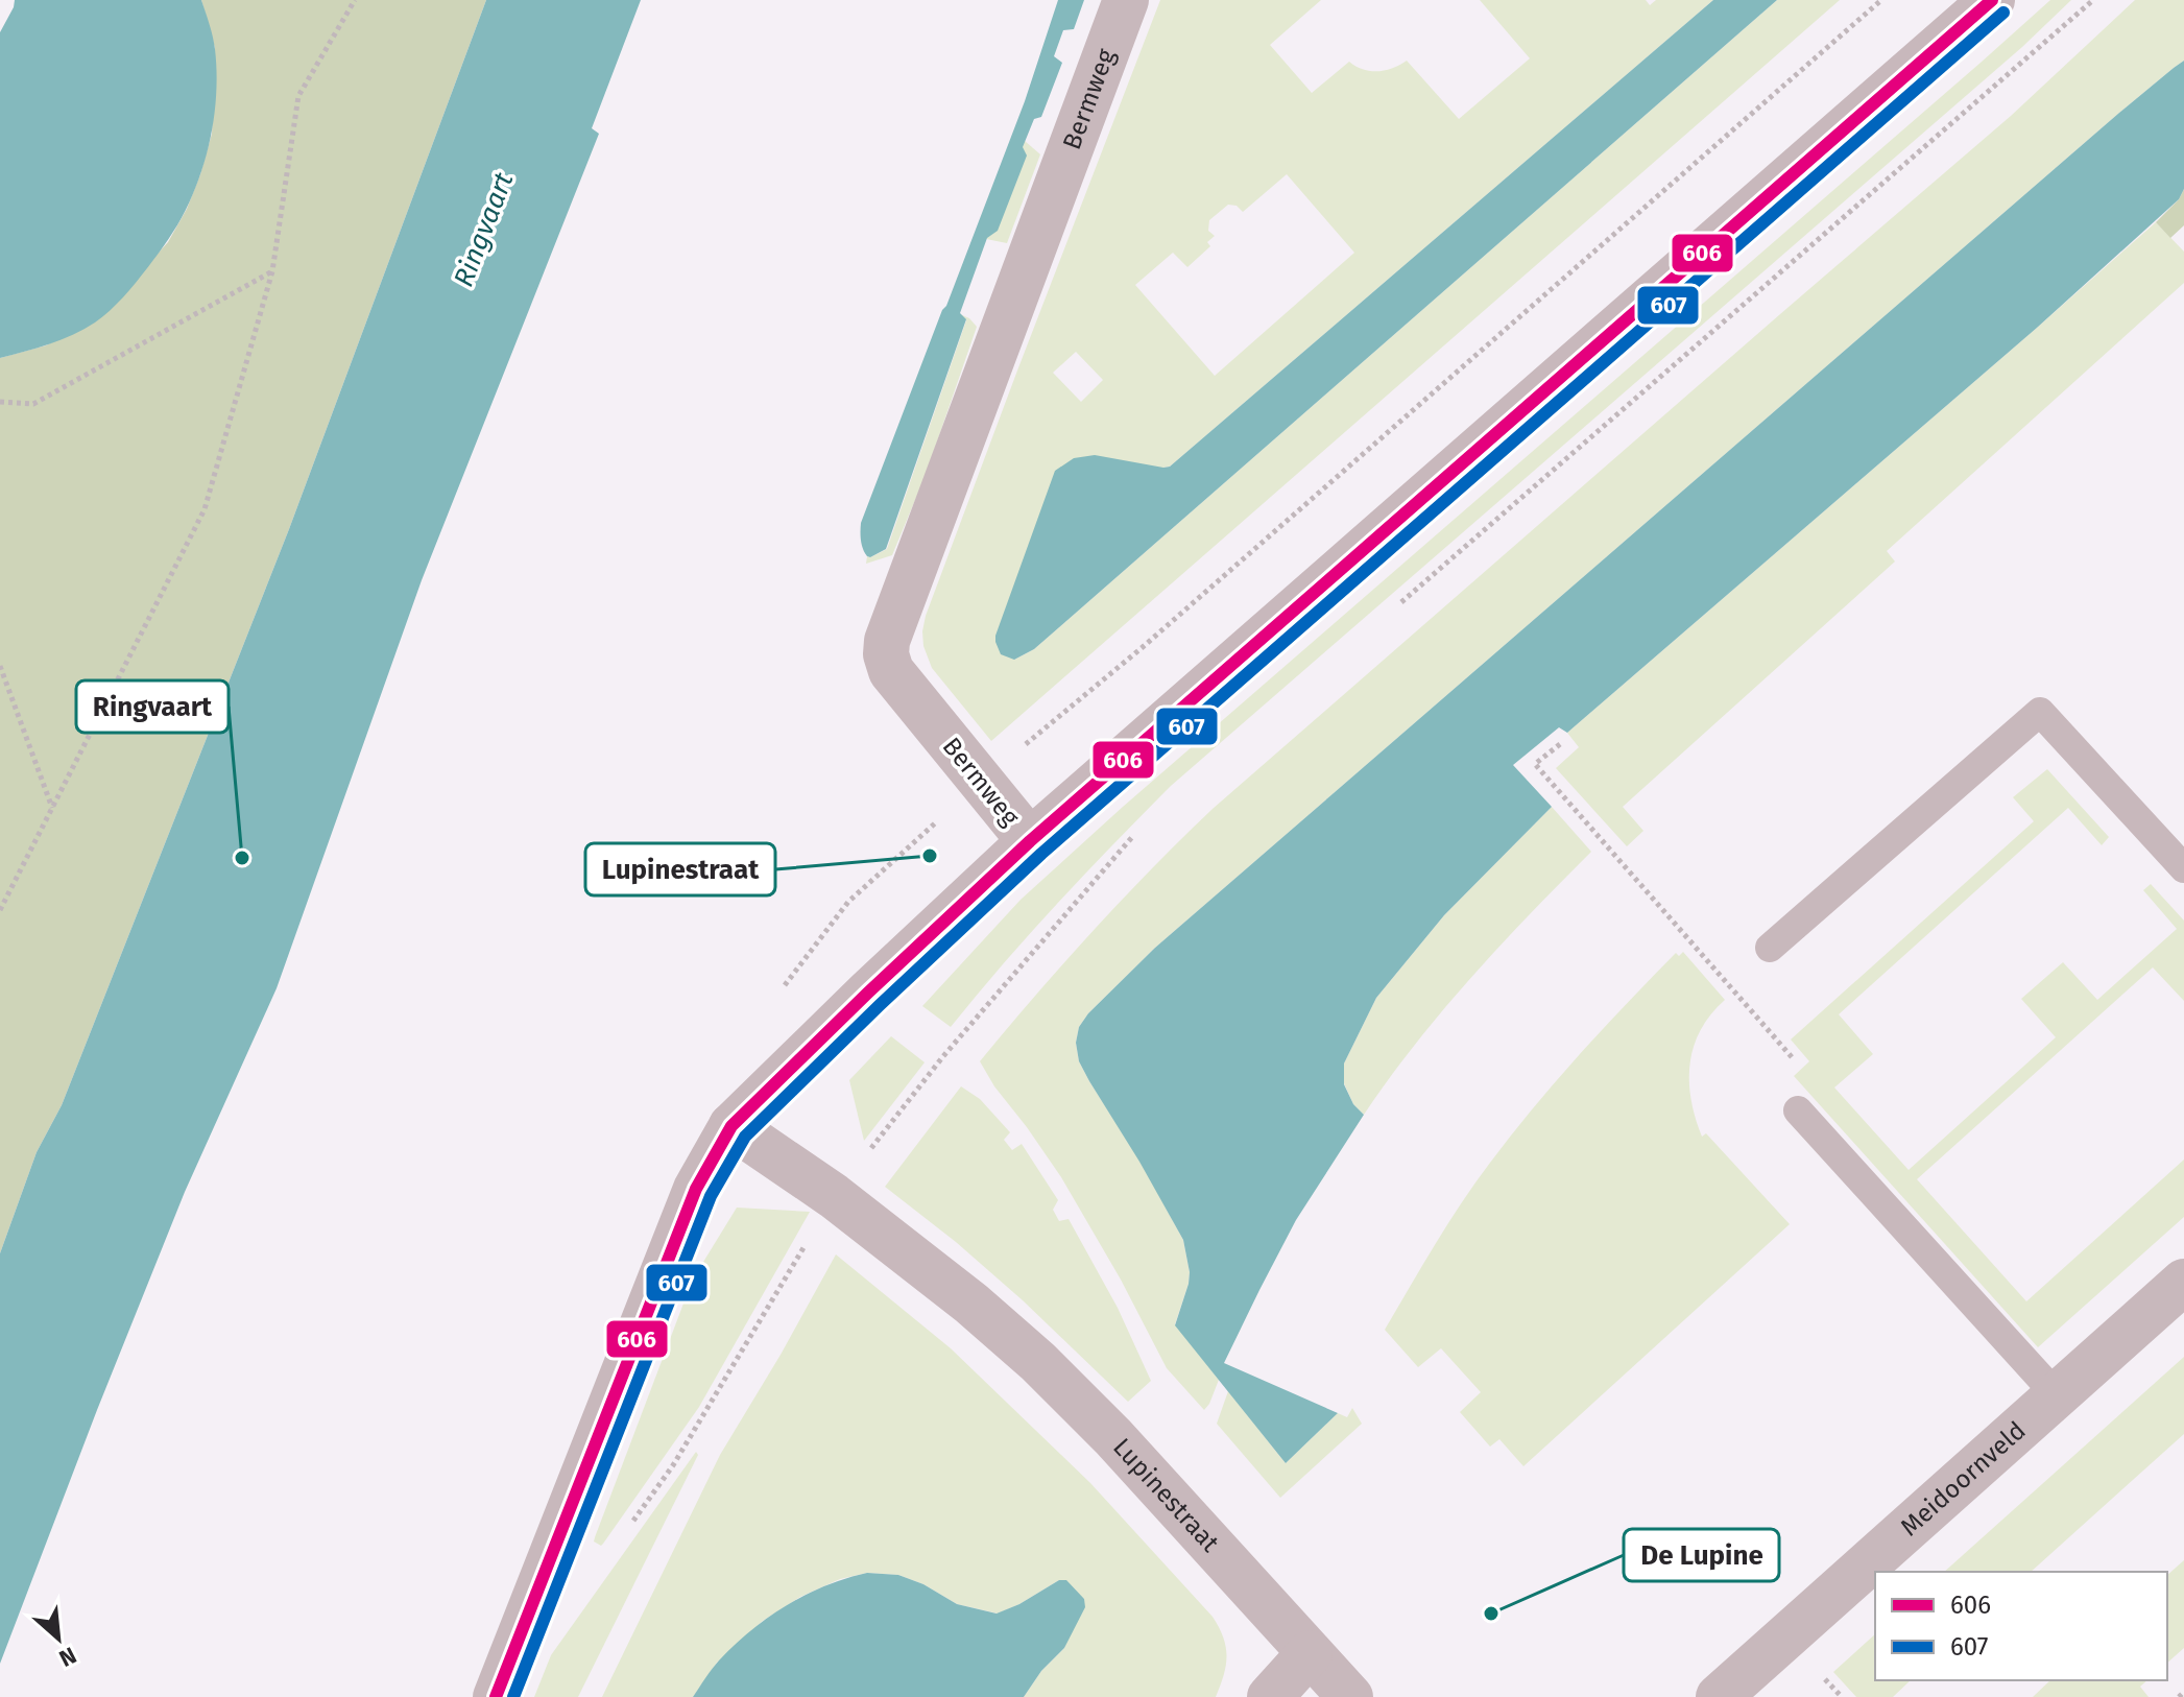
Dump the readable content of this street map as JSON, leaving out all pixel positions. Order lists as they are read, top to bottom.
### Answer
{
  "streets": {
    "street": ["Bermweg", "Meidoornveld", "Lupinestraat"]
  },
  "crossings": [
    ["Bermweg", "Lupinestraat"]
  ],
  "water": ["Ringvaart"],
  "places": ["Lupinestraat", "Ringvaart", "De Lupine"],
  "lines": ["transit line 606", "transit line 607"],
  "legend": ["606", "607"],
  "north": "bottom right"
}
